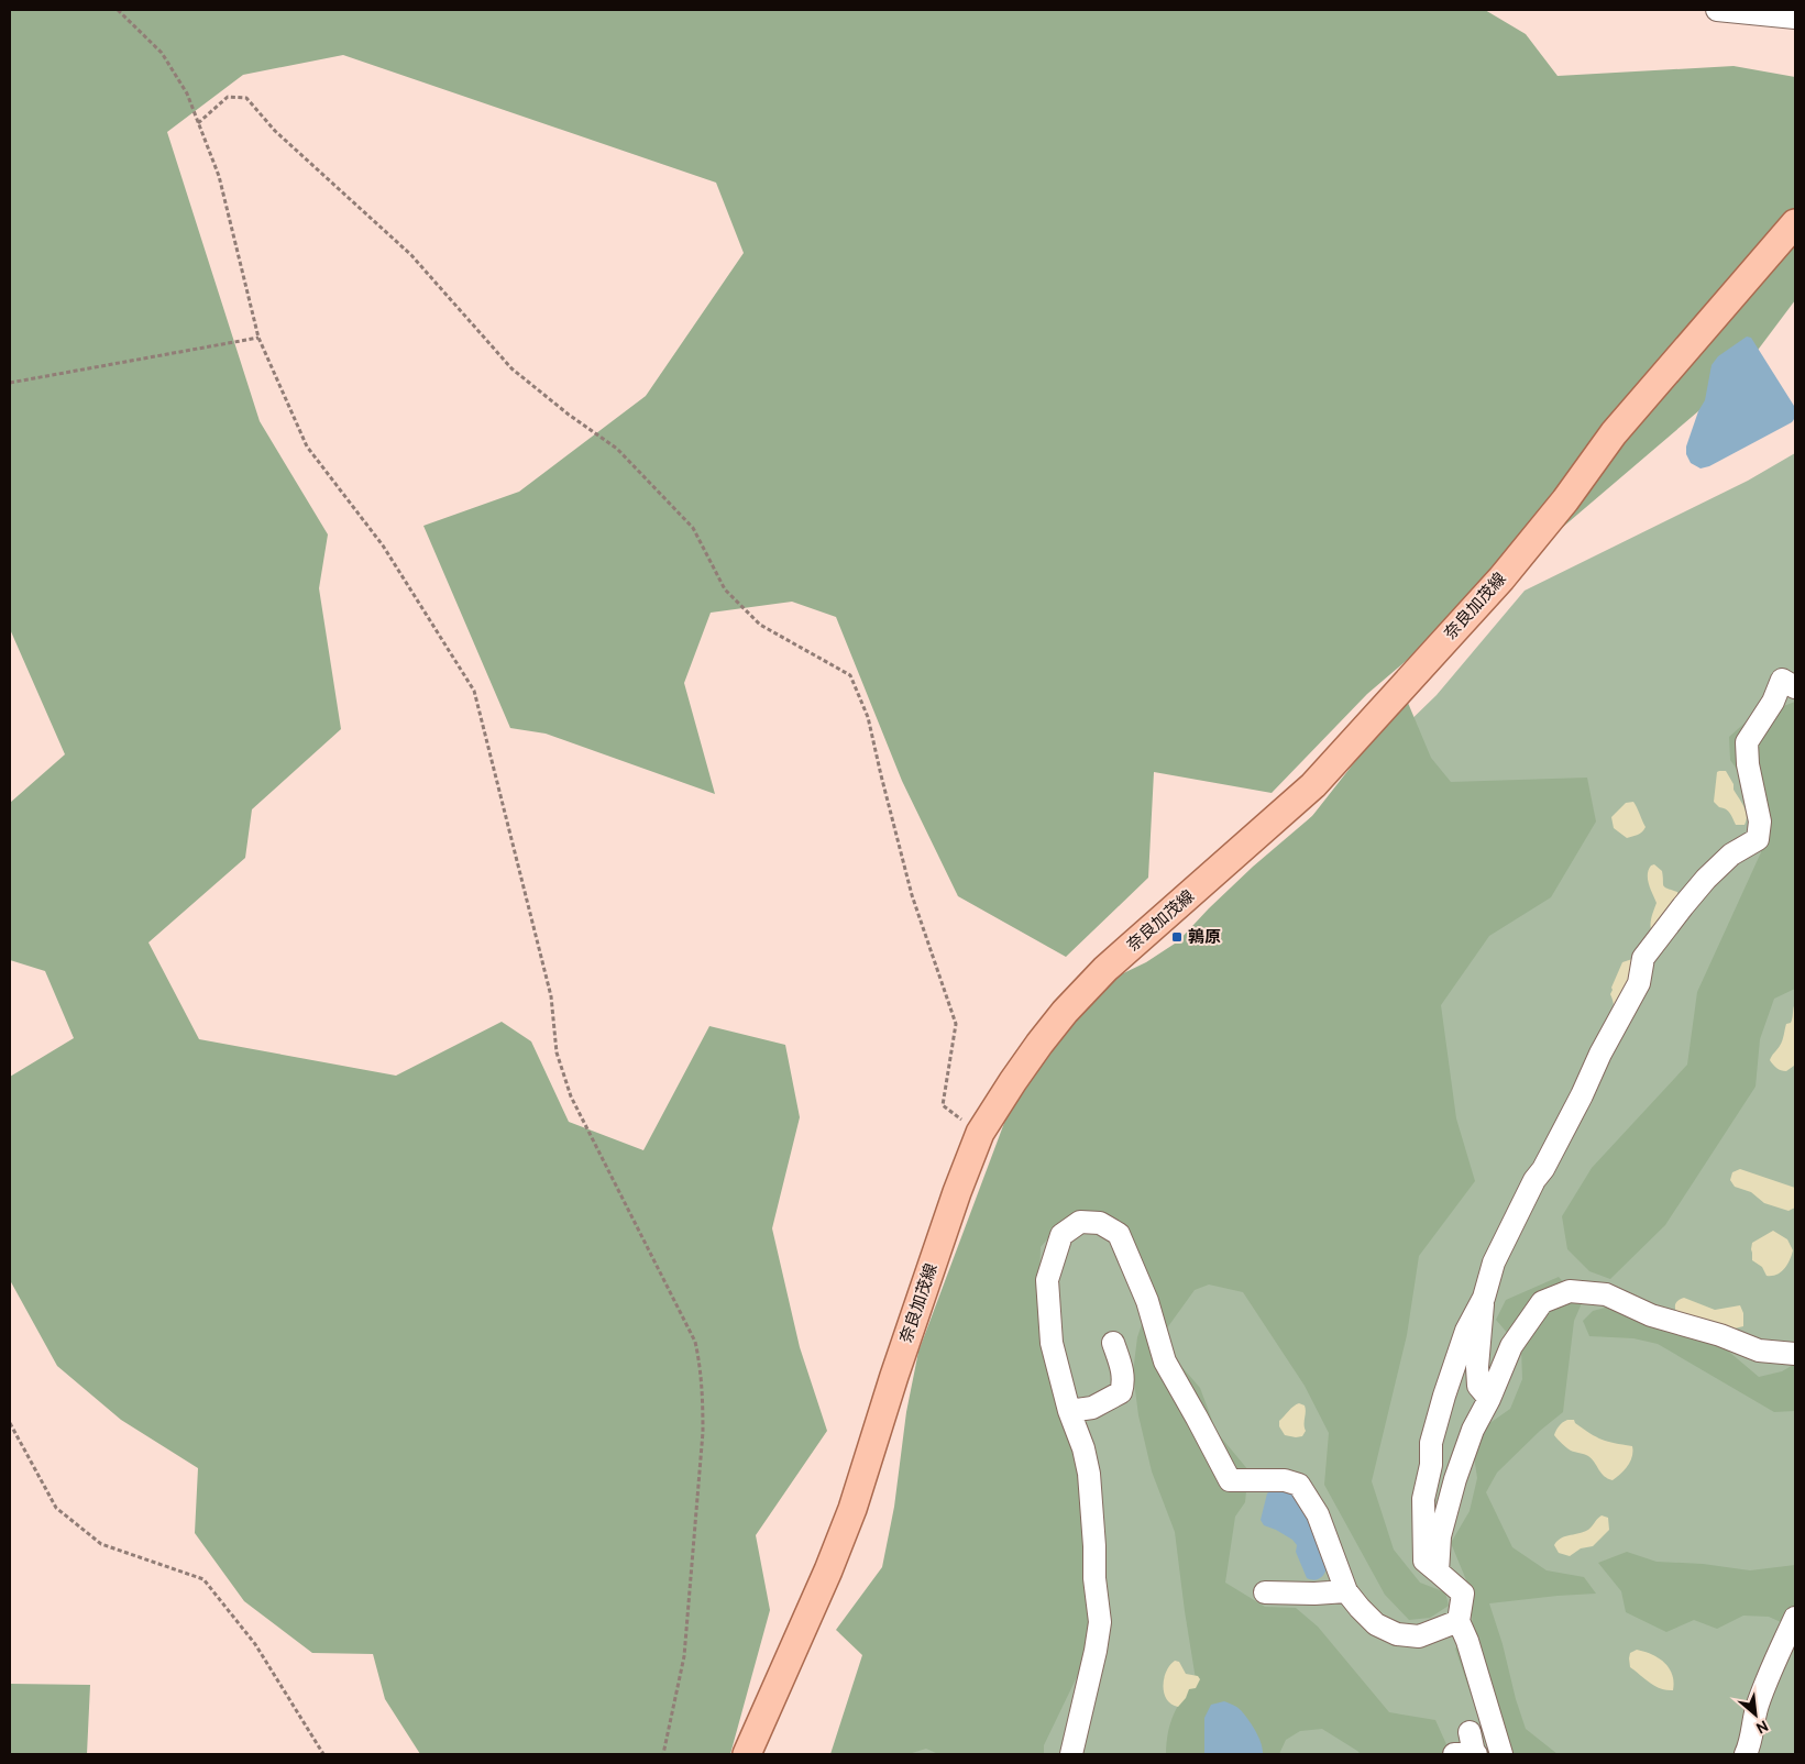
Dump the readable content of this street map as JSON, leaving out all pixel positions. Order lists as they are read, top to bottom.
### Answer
{
  "streets": {
    "main road": ["奈良加茂線"]
  },
  "places": {
    "transit": ["鶉原"]
  },
  "north": "bottom right"
}
